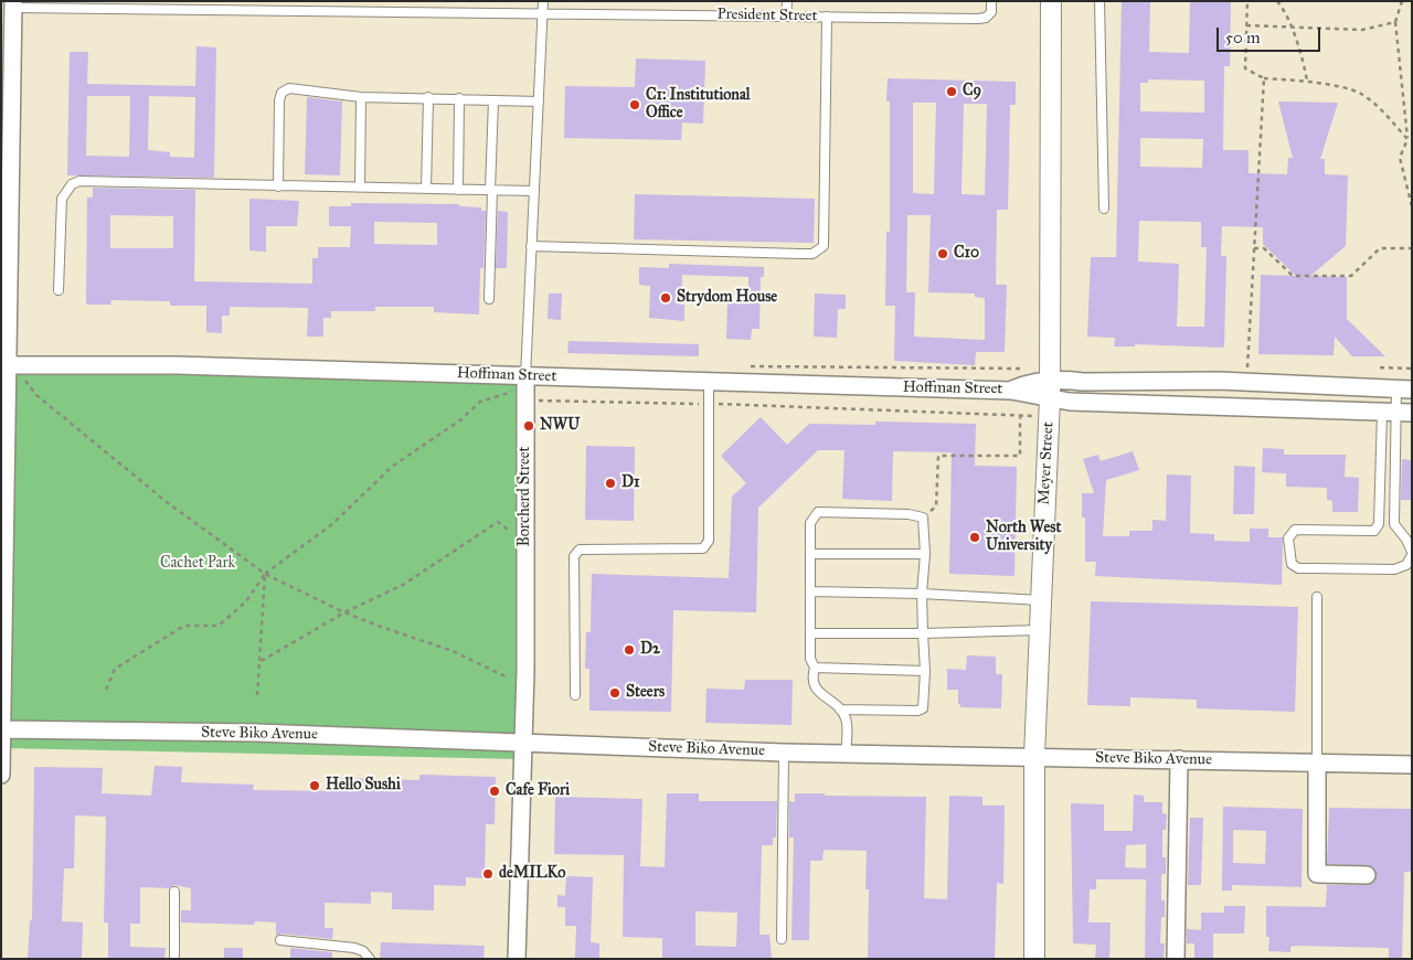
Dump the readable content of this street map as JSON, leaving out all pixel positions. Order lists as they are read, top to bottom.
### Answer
{
  "streets": {
    "street": [
      "Hoffman Street",
      "Meyer Street",
      "Borcherd Street",
      "Steve Biko Avenue"
    ],
    "lane": ["President Street"]
  },
  "crossings": [
    ["President Street", "Borcherd Street"],
    ["Hoffman Street", "Meyer Street"],
    ["Hoffman Street", "Borcherd Street"],
    ["Meyer Street", "Steve Biko Avenue"],
    ["Borcherd Street", "Steve Biko Avenue"]
  ],
  "parks": ["Cachet Park"],
  "places": [
    "C9",
    "C1: Institutional Office",
    "C10",
    "Strydom House",
    "NWU",
    "D1",
    "North West University",
    "D2",
    "Steers",
    "Hello Sushi",
    "Cafe Fiori",
    "deMILKo"
  ],
  "scale_bar": "50 m"
}
